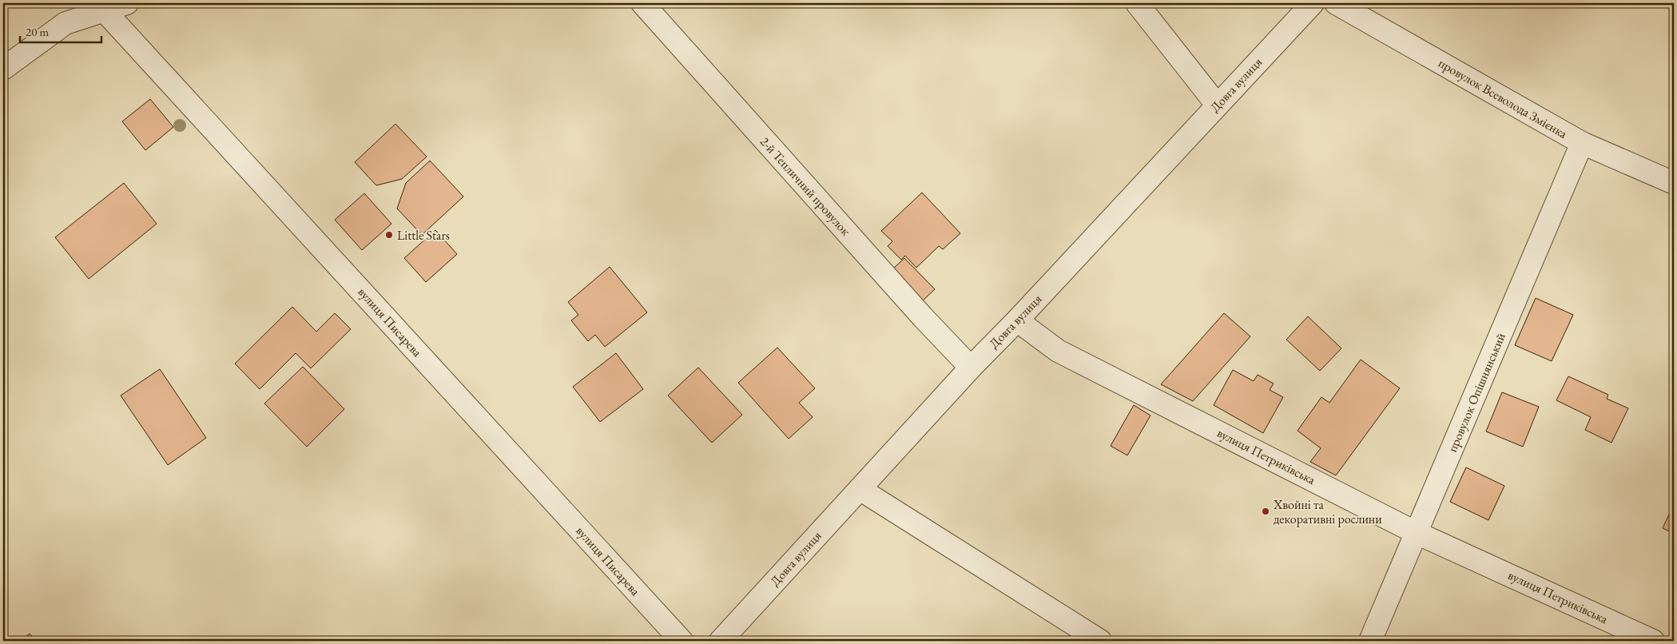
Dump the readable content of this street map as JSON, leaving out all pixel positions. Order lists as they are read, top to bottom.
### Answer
{
  "streets": {
    "street": [
      "Довга вулиця",
      "провулок Всеволода Змієнка",
      "2-й Тепличний провулок",
      "вулиця Писарева",
      "провулок Опішнянський",
      "вулиця Петриківська"
    ]
  },
  "crossings": [
    ["Довга вулиця", "2-й Тепличний провулок"],
    ["Довга вулиця", "вулиця Петриківська"],
    ["провулок Всеволода Змієнка", "провулок Опішнянський"],
    ["провулок Опішнянський", "вулиця Петриківська"]
  ],
  "places": ["Little Stars", "Хвойні та декоративні рослини"],
  "scale_bar": "20 m"
}
